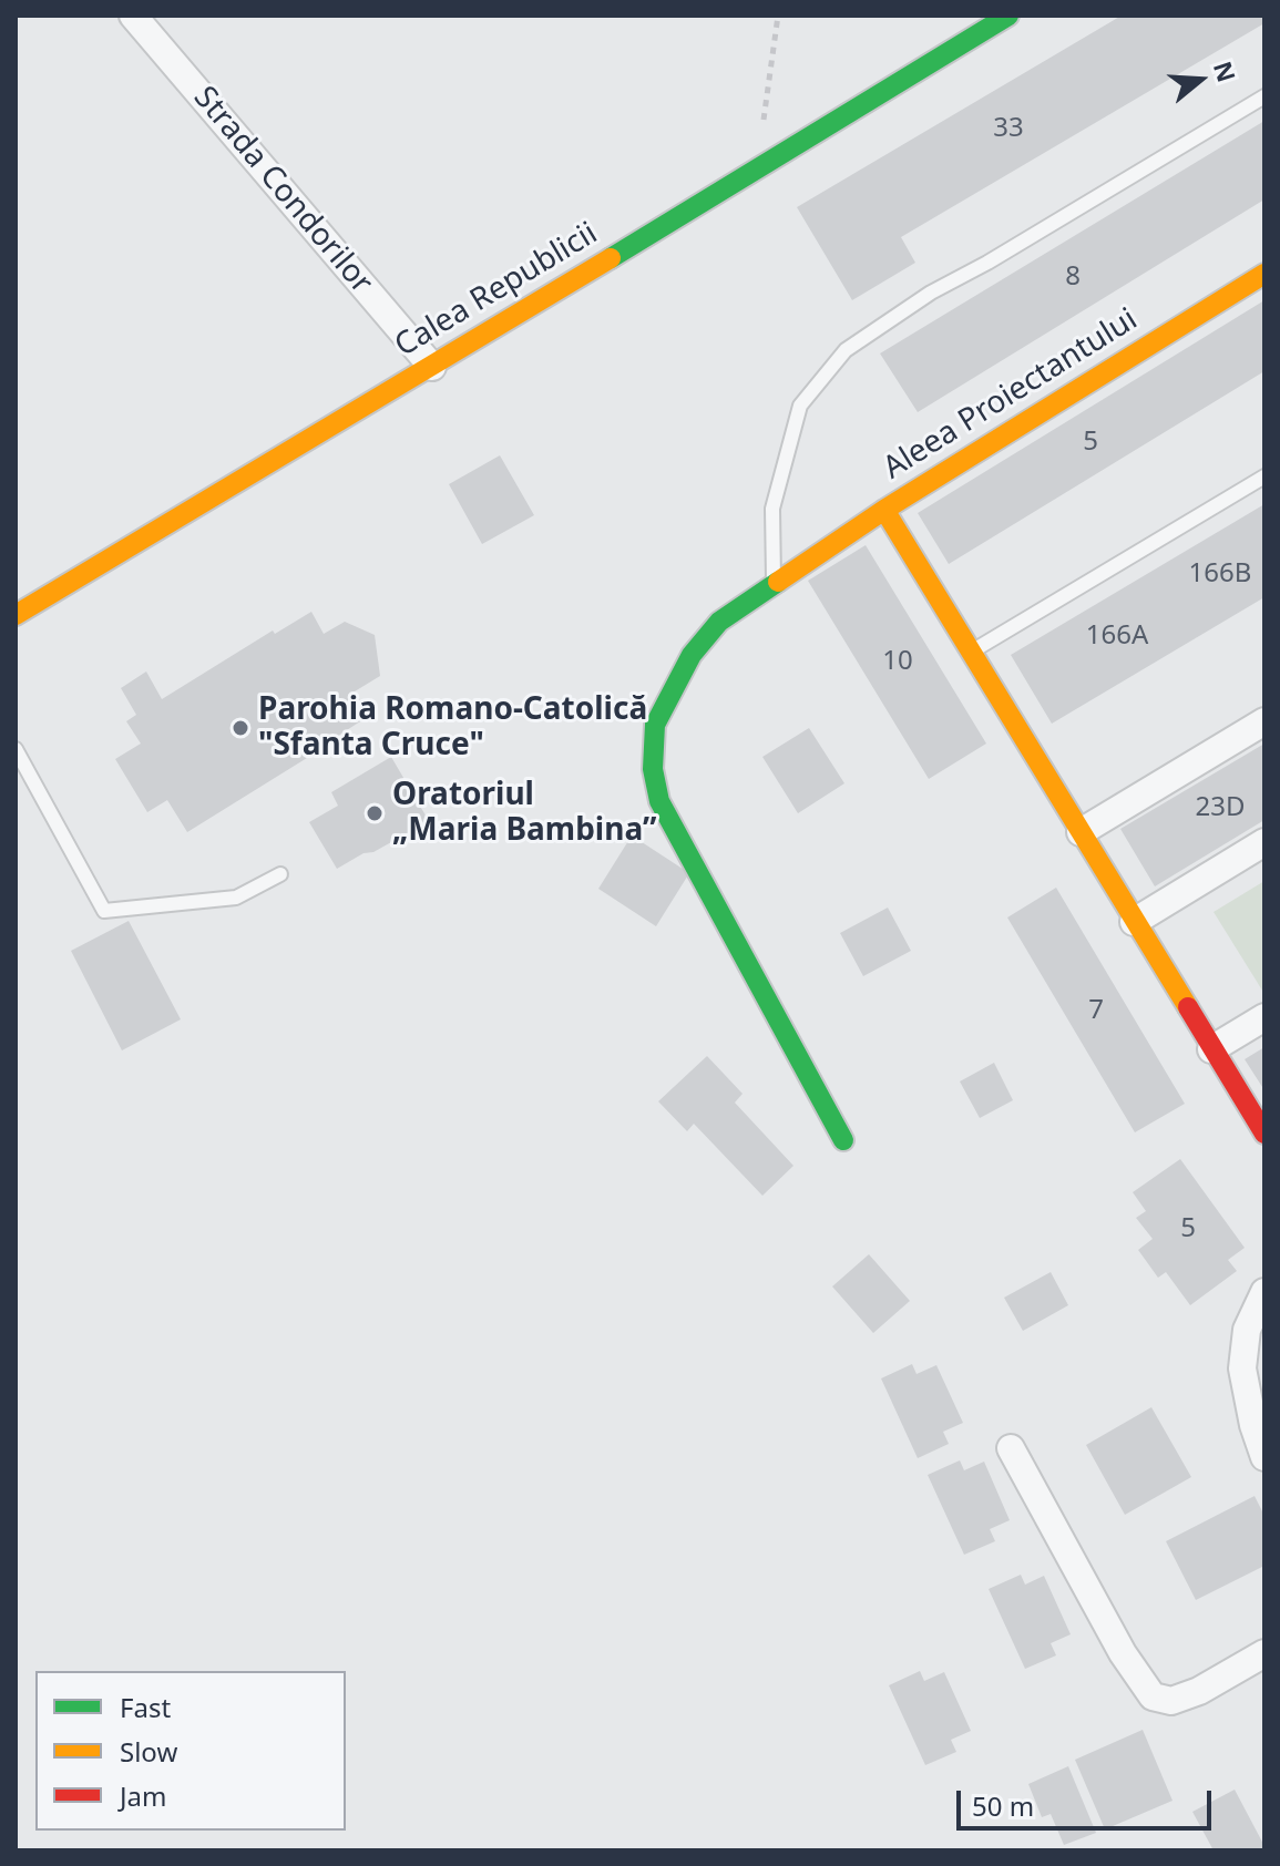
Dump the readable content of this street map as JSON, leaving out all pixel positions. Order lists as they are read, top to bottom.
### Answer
{
  "streets": {
    "street": ["Strada Condorilor", "Calea Republicii", "Aleea Proiectantului"]
  },
  "crossings": [
    ["Strada Condorilor", "Calea Republicii"]
  ],
  "places": ["Parohia Romano-Catolică \"Sfanta Cruce\"", "Oratoriul „Maria Bambina”"],
  "house_numbers": [
    "33",
    "8",
    "5",
    "166B",
    "166A",
    "10",
    "23D",
    "7",
    "5"
  ],
  "legend": ["Fast", "Slow", "Jam"],
  "scale_bar": "50 m",
  "north": "right"
}
